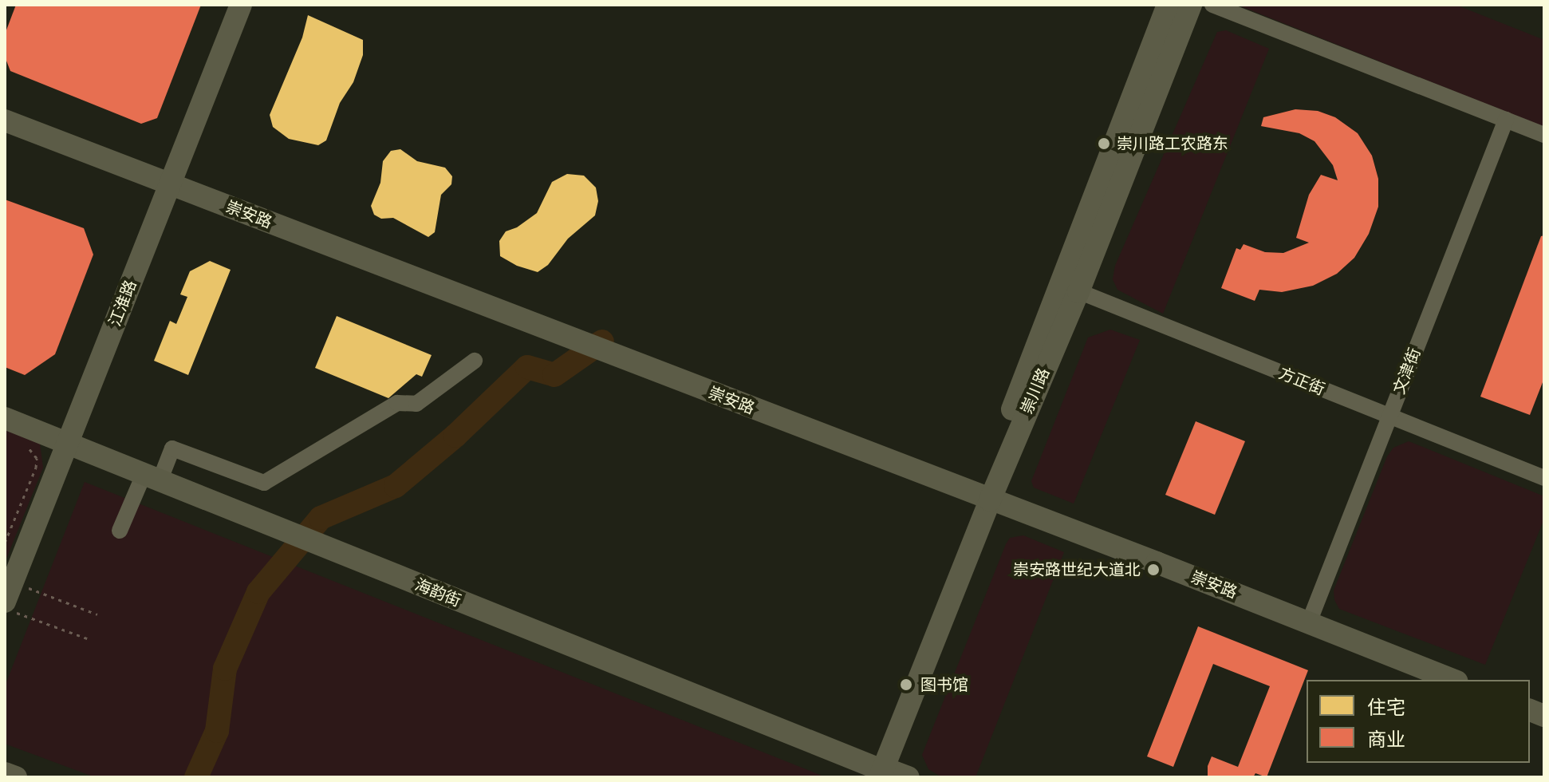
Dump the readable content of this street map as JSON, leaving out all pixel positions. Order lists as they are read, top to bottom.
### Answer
{
  "streets": {
    "street": [
      "崇安路",
      "江淮路",
      "文津街",
      "方正街",
      "崇川路",
      "海韵街"
    ]
  },
  "crossings": [
    ["崇安路", "江淮路"],
    ["崇安路", "文津街"],
    ["崇安路", "崇川路"],
    ["江淮路", "海韵街"],
    ["文津街", "方正街"],
    ["方正街", "崇川路"],
    ["崇川路", "海韵街"]
  ],
  "places": ["崇川路工农路东", "崇安路世纪大道北", "图书馆"],
  "legend": ["住宅", "商业"]
}
